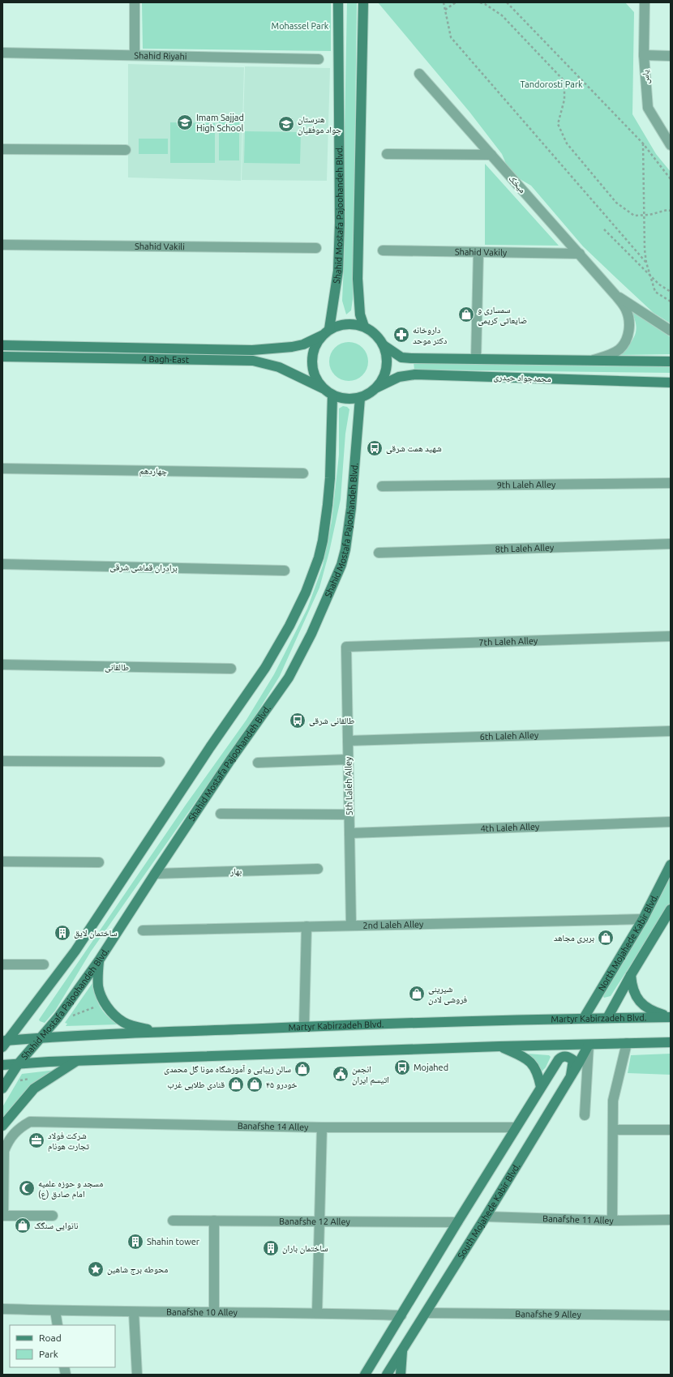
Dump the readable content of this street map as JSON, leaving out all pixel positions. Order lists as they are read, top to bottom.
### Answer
{
  "streets": {
    "main road": [
      "Shahid Mostafa Pajoohandeh Blvd.",
      "4 Bagh-East",
      "محمدجواد حیدری",
      "North Mojahede Kabir Blvd.",
      "Martyr Kabirzadeh Blvd.",
      "South Mojahede Kabir Blvd."
    ],
    "street": [
      "Shahid Riyahi",
      "یاس",
      "میخک",
      "Shahid Vakili",
      "Shahid Vakily",
      "چهاردهم",
      "9th Laleh Alley",
      "8th Laleh Alley",
      "برادران قماشی شرقی",
      "7th Laleh Alley",
      "طالقانی",
      "6th Laleh Alley",
      "5th Laleh Alley",
      "4th Laleh Alley",
      "بهار",
      "2nd Laleh Alley",
      "Banafshe 14 Alley",
      "Banafshe 11 Alley",
      "Banafshe 12 Alley",
      "Banafshe 10 Alley",
      "Banafshe 9 Alley"
    ]
  },
  "crossings": [
    ["میخک", "Shahid Vakily"],
    ["Shahid Mostafa Pajoohandeh Blvd.", "4 Bagh-East"],
    ["Shahid Mostafa Pajoohandeh Blvd.", "محمدجواد حیدری"],
    ["Shahid Mostafa Pajoohandeh Blvd.", "بهار"],
    ["Shahid Mostafa Pajoohandeh Blvd.", "Martyr Kabirzadeh Blvd."],
    ["4 Bagh-East", "محمدجواد حیدری"],
    ["7th Laleh Alley", "5th Laleh Alley"],
    ["6th Laleh Alley", "5th Laleh Alley"],
    ["5th Laleh Alley", "4th Laleh Alley"],
    ["5th Laleh Alley", "2nd Laleh Alley"],
    ["2nd Laleh Alley", "North Mojahede Kabir Blvd."],
    ["North Mojahede Kabir Blvd.", "Martyr Kabirzadeh Blvd."],
    ["South Mojahede Kabir Blvd.", "Banafshe 11 Alley"],
    ["South Mojahede Kabir Blvd.", "Banafshe 9 Alley"]
  ],
  "parks": ["Mohassel Park", "Tandorosti Park"],
  "places": {
    "school or university": ["Imam Sajjad High School", "هنرستان جواد موفقیان"],
    "shop": [
      "سمساری و ضایعاتی کریمی",
      "بربری مجاهد",
      "شیرینی فروشی لادن",
      "سالن زیبایی و آموزشگاه مونا گل محمدی",
      "قنادی طلایی غرب",
      "خودرو ۴۵",
      "نانوایی سنگک"
    ],
    "pharmacy": ["داروخانه دکتر موحد"],
    "bus stop": ["شهید همت شرقی", "طالقانی شرقی", "Mojahed"],
    "building": ["ساختمان لایق", "Shahin tower", "ساختمان باران"],
    "public building": ["انجمن اتیسم ایران"],
    "office": ["شرکت فولاد تجارت هونام"],
    "mosque": ["مسجد و حوزه علمیه امام صادق (ع)"],
    "place": ["محوطه برج شاهین"]
  },
  "legend": ["Road", "Park"]
}
